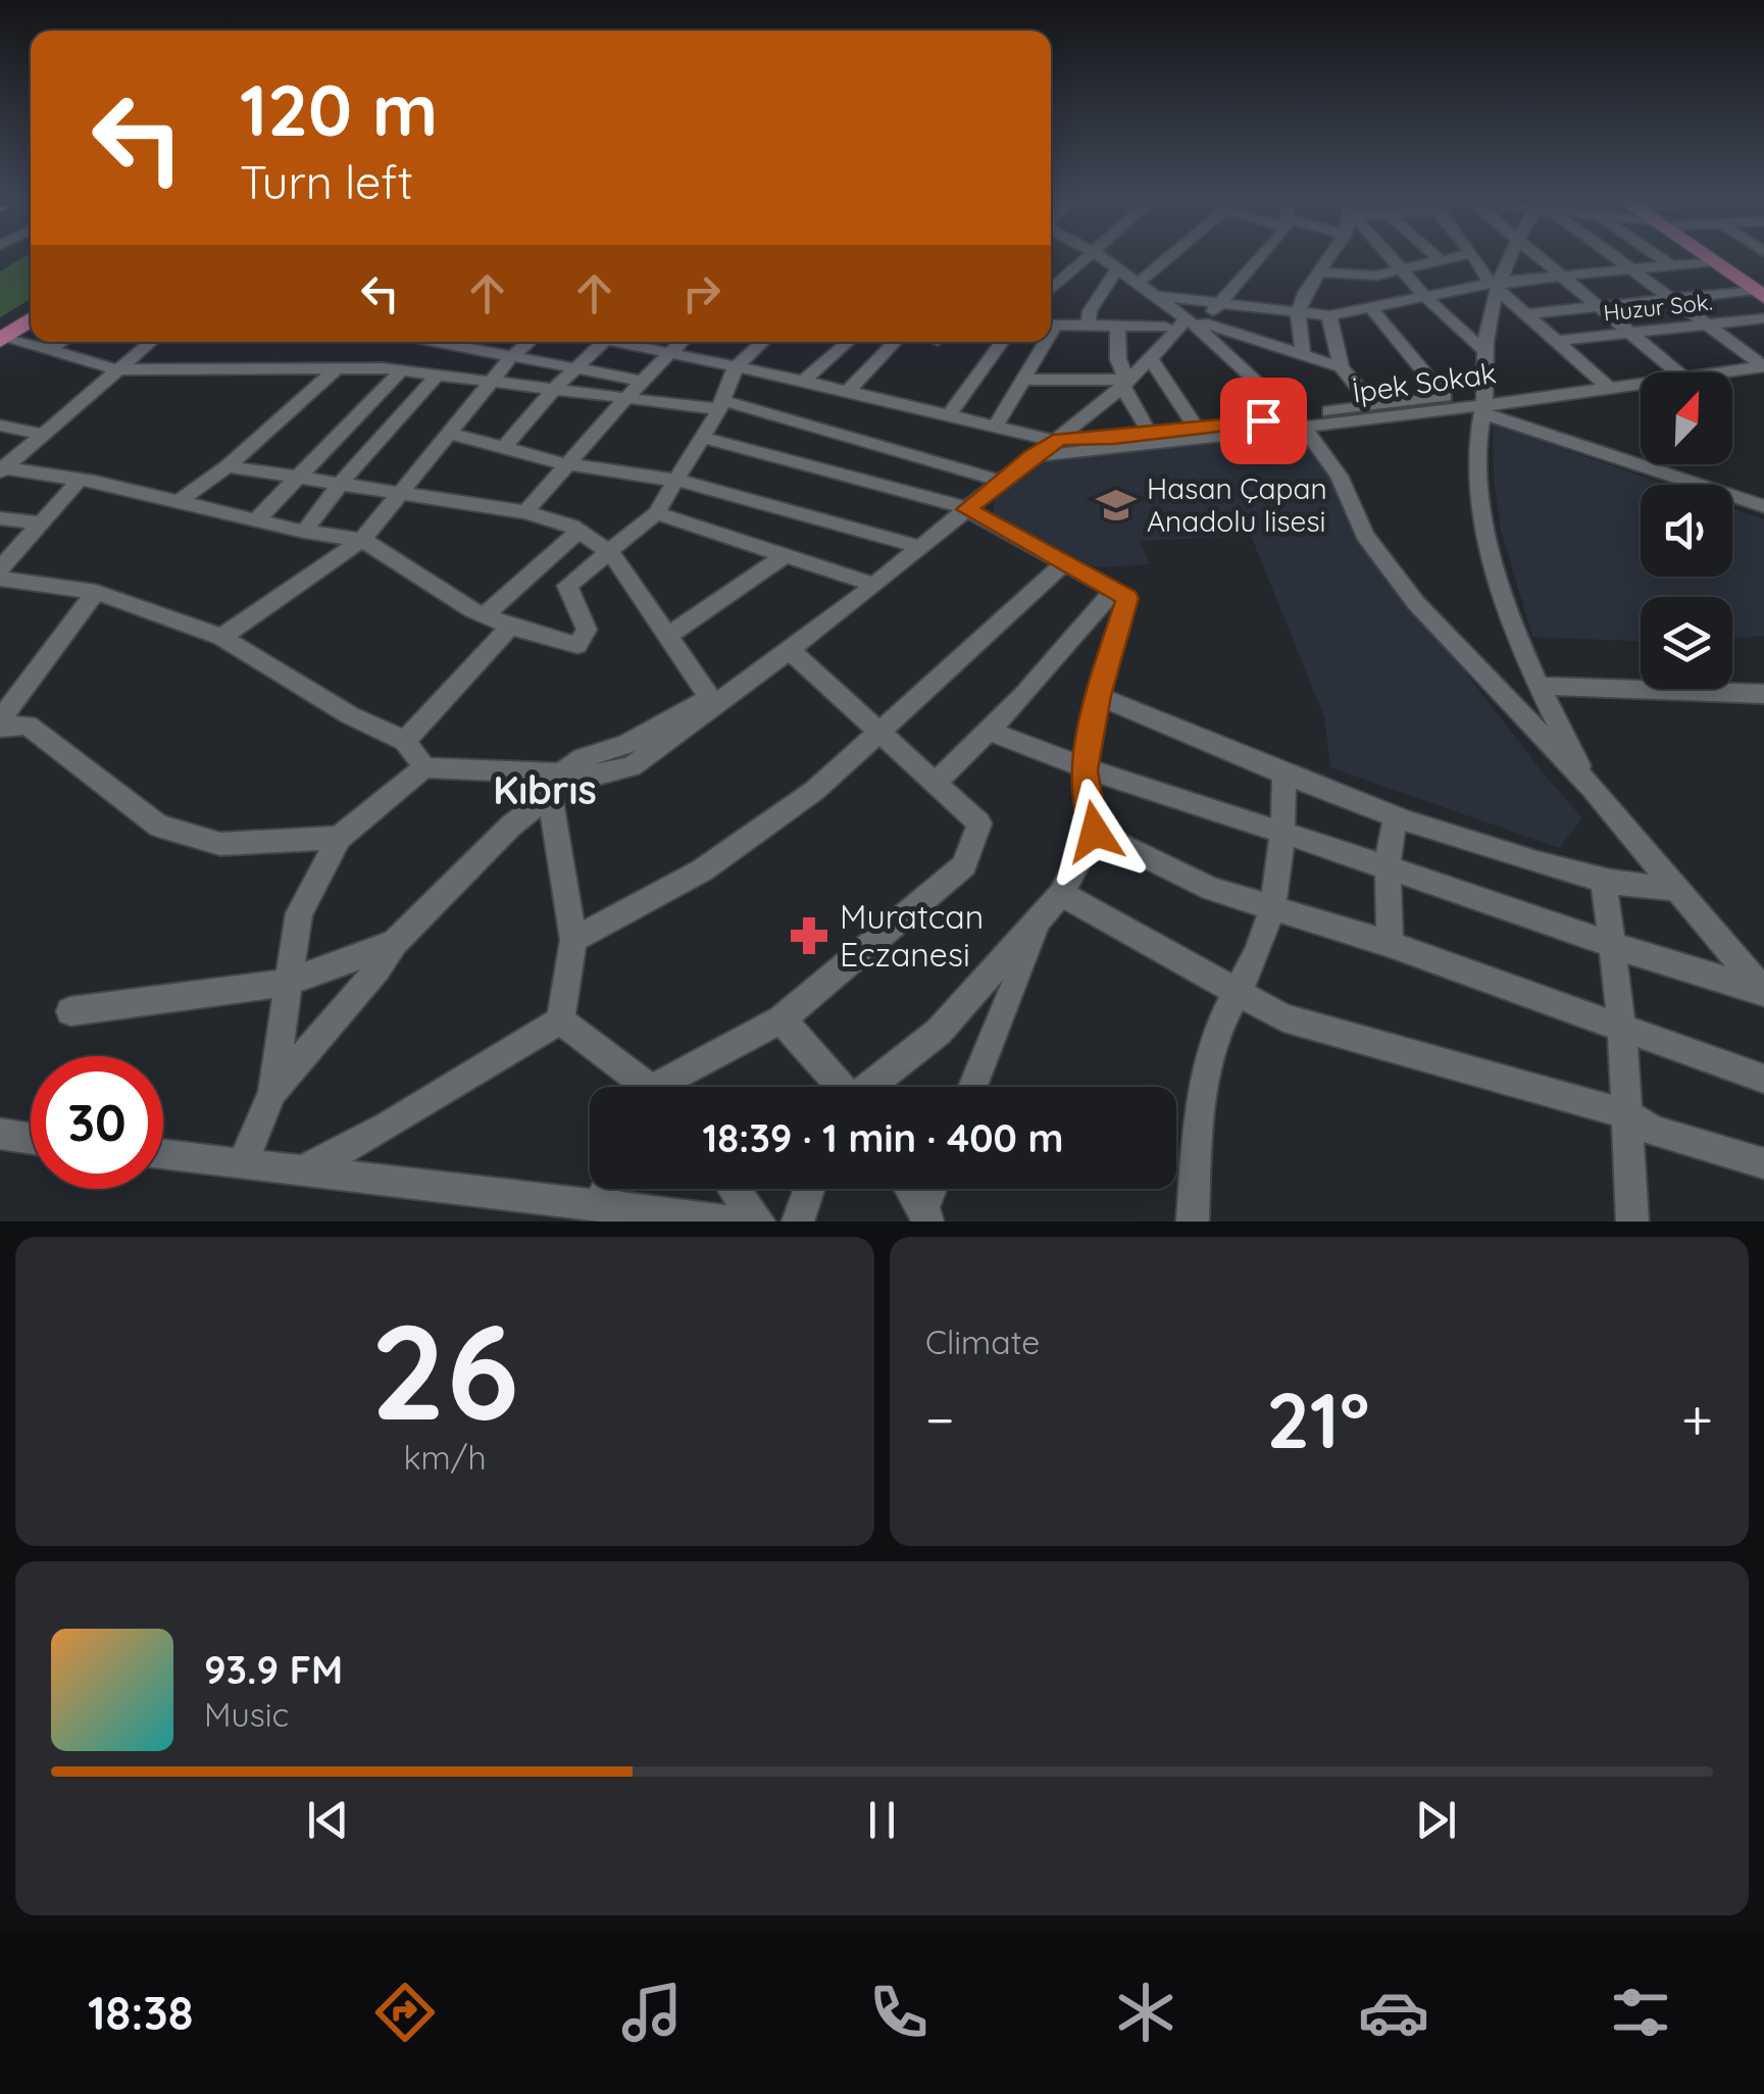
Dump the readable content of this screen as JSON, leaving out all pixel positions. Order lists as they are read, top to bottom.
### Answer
{
  "streets": {
    "street": ["Huzur Sok.", "İpek Sokak"]
  },
  "districts": ["Kıbrıs"],
  "places": {
    "school or university": ["Hasan Çapan Anadolu lisesi"],
    "pharmacy": ["Muratcan Eczanesi"]
  },
  "north": "top right",
  "page": {
    "turn": ["120 m", "Turn left"],
    "limit": "30",
    "trip": "18:39 · 1 min · 400 m",
    "tile": [
      ["26", "km/h"],
      "Climate"
    ],
    "heat": ["−", "21°", "+"],
    "song": ["93.9 FM", "Music"],
    "tabs": "18:38"
  }
}
